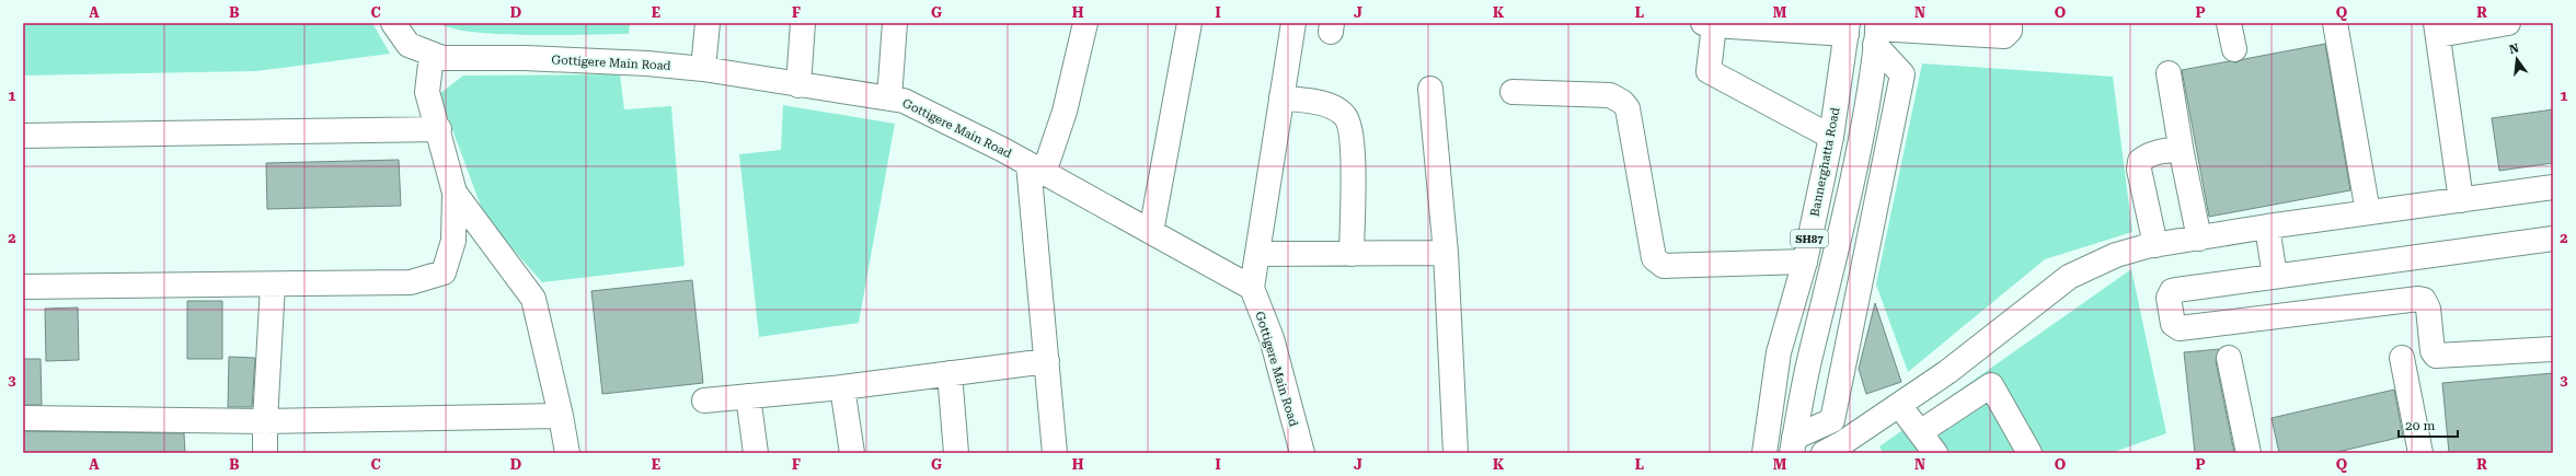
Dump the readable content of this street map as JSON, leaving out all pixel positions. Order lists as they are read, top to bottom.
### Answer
{
  "streets": {
    "street": ["Gottigere Main Road", "Bannerghatta Road", "SH87"]
  },
  "scale_bar": "20 m",
  "north": "top",
  "grid": {
    "columns": [
      "A",
      "B",
      "C",
      "D",
      "E",
      "F",
      "G",
      "H",
      "I",
      "J",
      "K",
      "L",
      "M",
      "N",
      "O",
      "P",
      "Q",
      "R"
    ],
    "rows": ["1", "2", "3"]
  }
}
